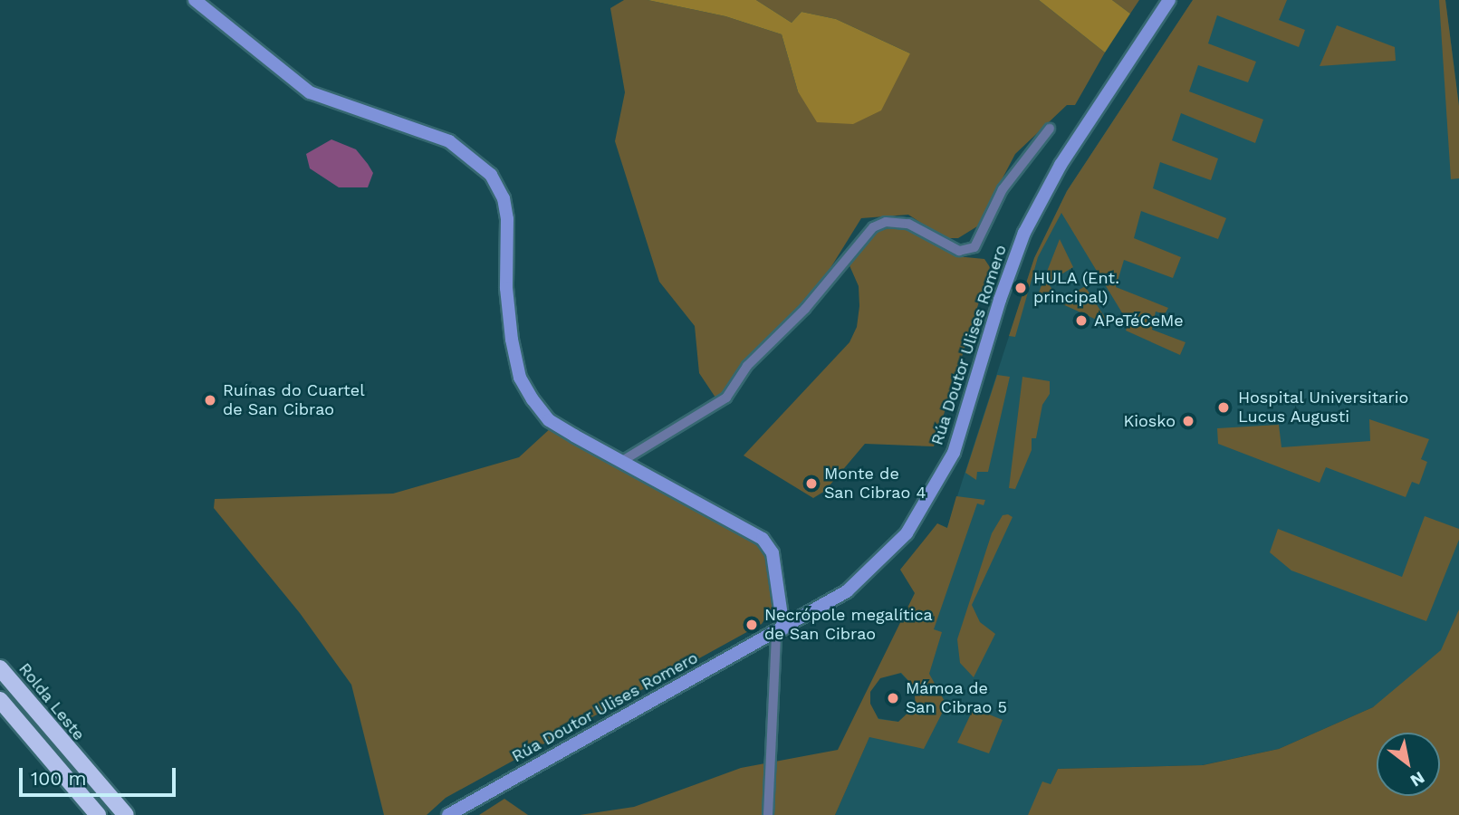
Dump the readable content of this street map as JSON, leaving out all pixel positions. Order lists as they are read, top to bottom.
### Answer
{
  "streets": {
    "highway": ["Rolda Leste"],
    "street": ["Rúa Doutor Ulises Romero"]
  },
  "places": [
    "HULA (Ent. principal)",
    "APeTéCeMe",
    "Ruínas do Cuartel de San Cibrao",
    "Hospital Universitario Lucus Augusti",
    "Kiosko",
    "Monte de San Cibrao 4",
    "Necrópole megalítica de San Cibrao",
    "Mámoa de San Cibrao 5"
  ],
  "scale_bar": "100 m",
  "north": "bottom right"
}
